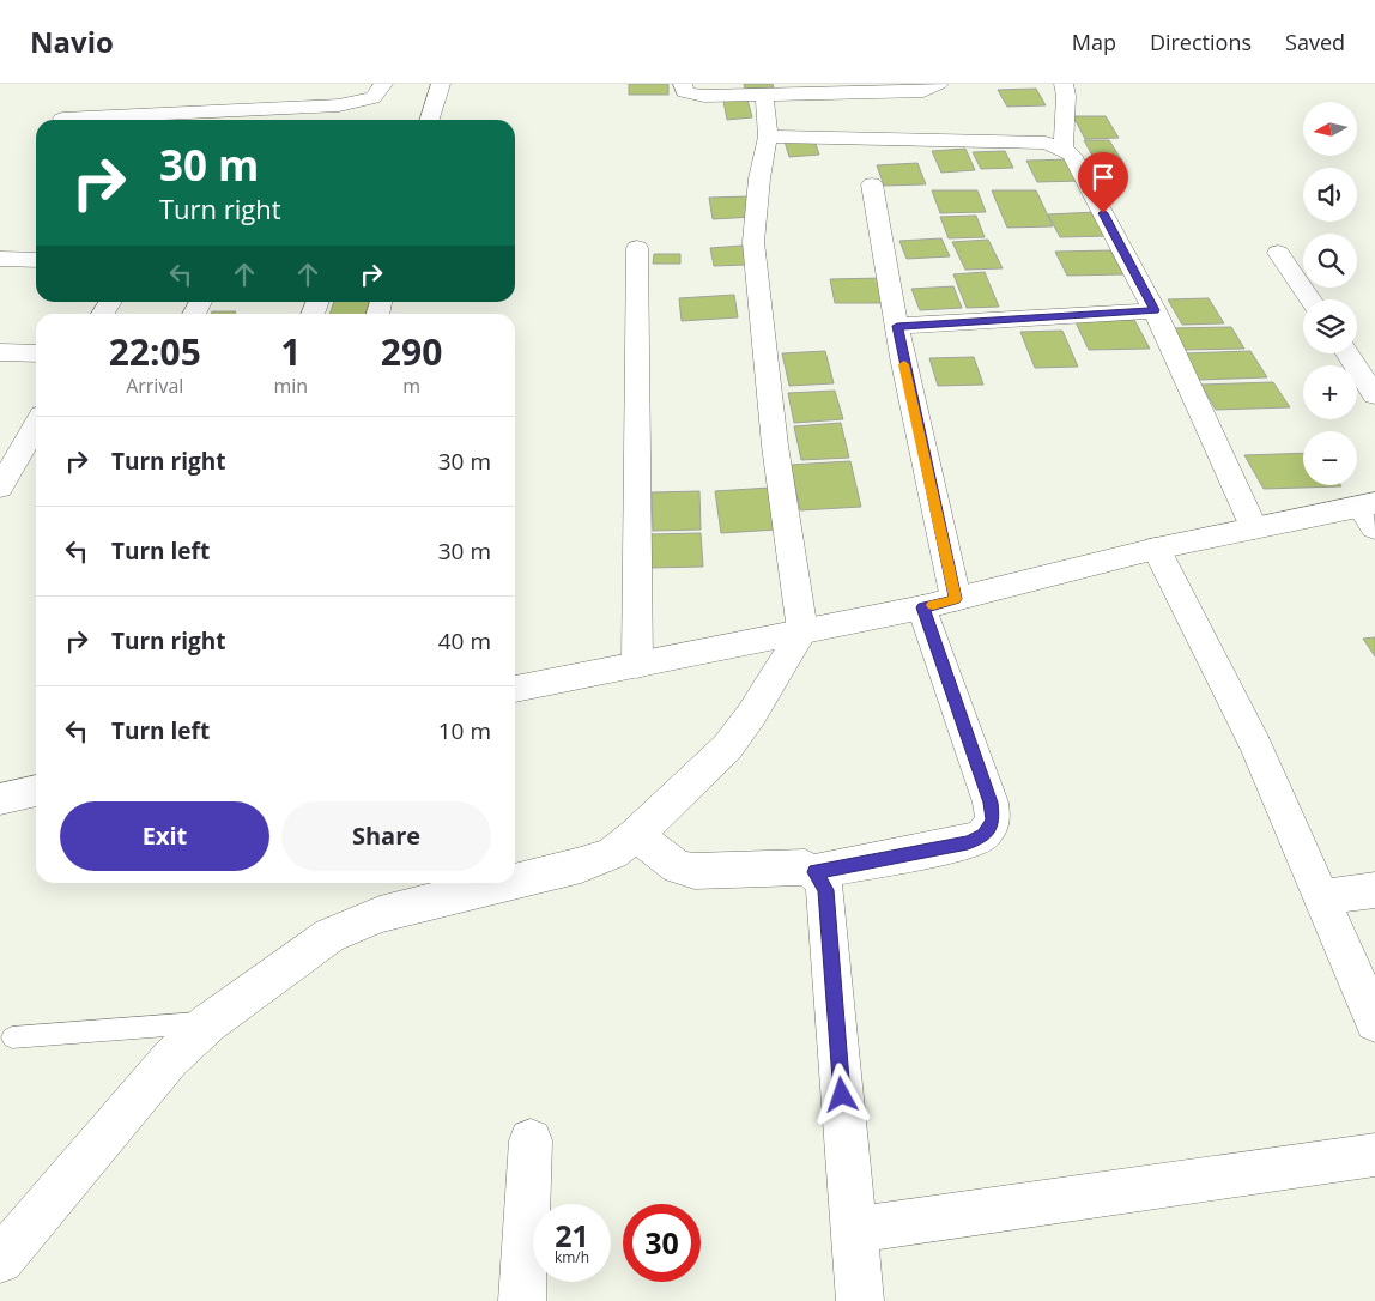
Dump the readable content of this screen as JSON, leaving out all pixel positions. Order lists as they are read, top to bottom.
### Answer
{
  "north": "left",
  "page": {
    "header": "Navio",
    "nav": ["Map", "Directions", "Saved"],
    "map_buttons": ["+", "−"],
    "turn": ["30 m", "Turn right"],
    "eta": [
      "22:05",
      "Arrival",
      "1",
      "min",
      "290",
      "m"
    ],
    "list": [
      {
        "name": "Turn right",
        "value": "30 m"
      },
      {
        "name": "Turn left",
        "value": "30 m"
      },
      {
        "name": "Turn right",
        "value": "40 m"
      },
      {
        "name": "Turn left",
        "value": "10 m"
      }
    ],
    "buttons": ["Exit", "Share"],
    "speed": "21 km/h",
    "limit": "30"
  }
}
